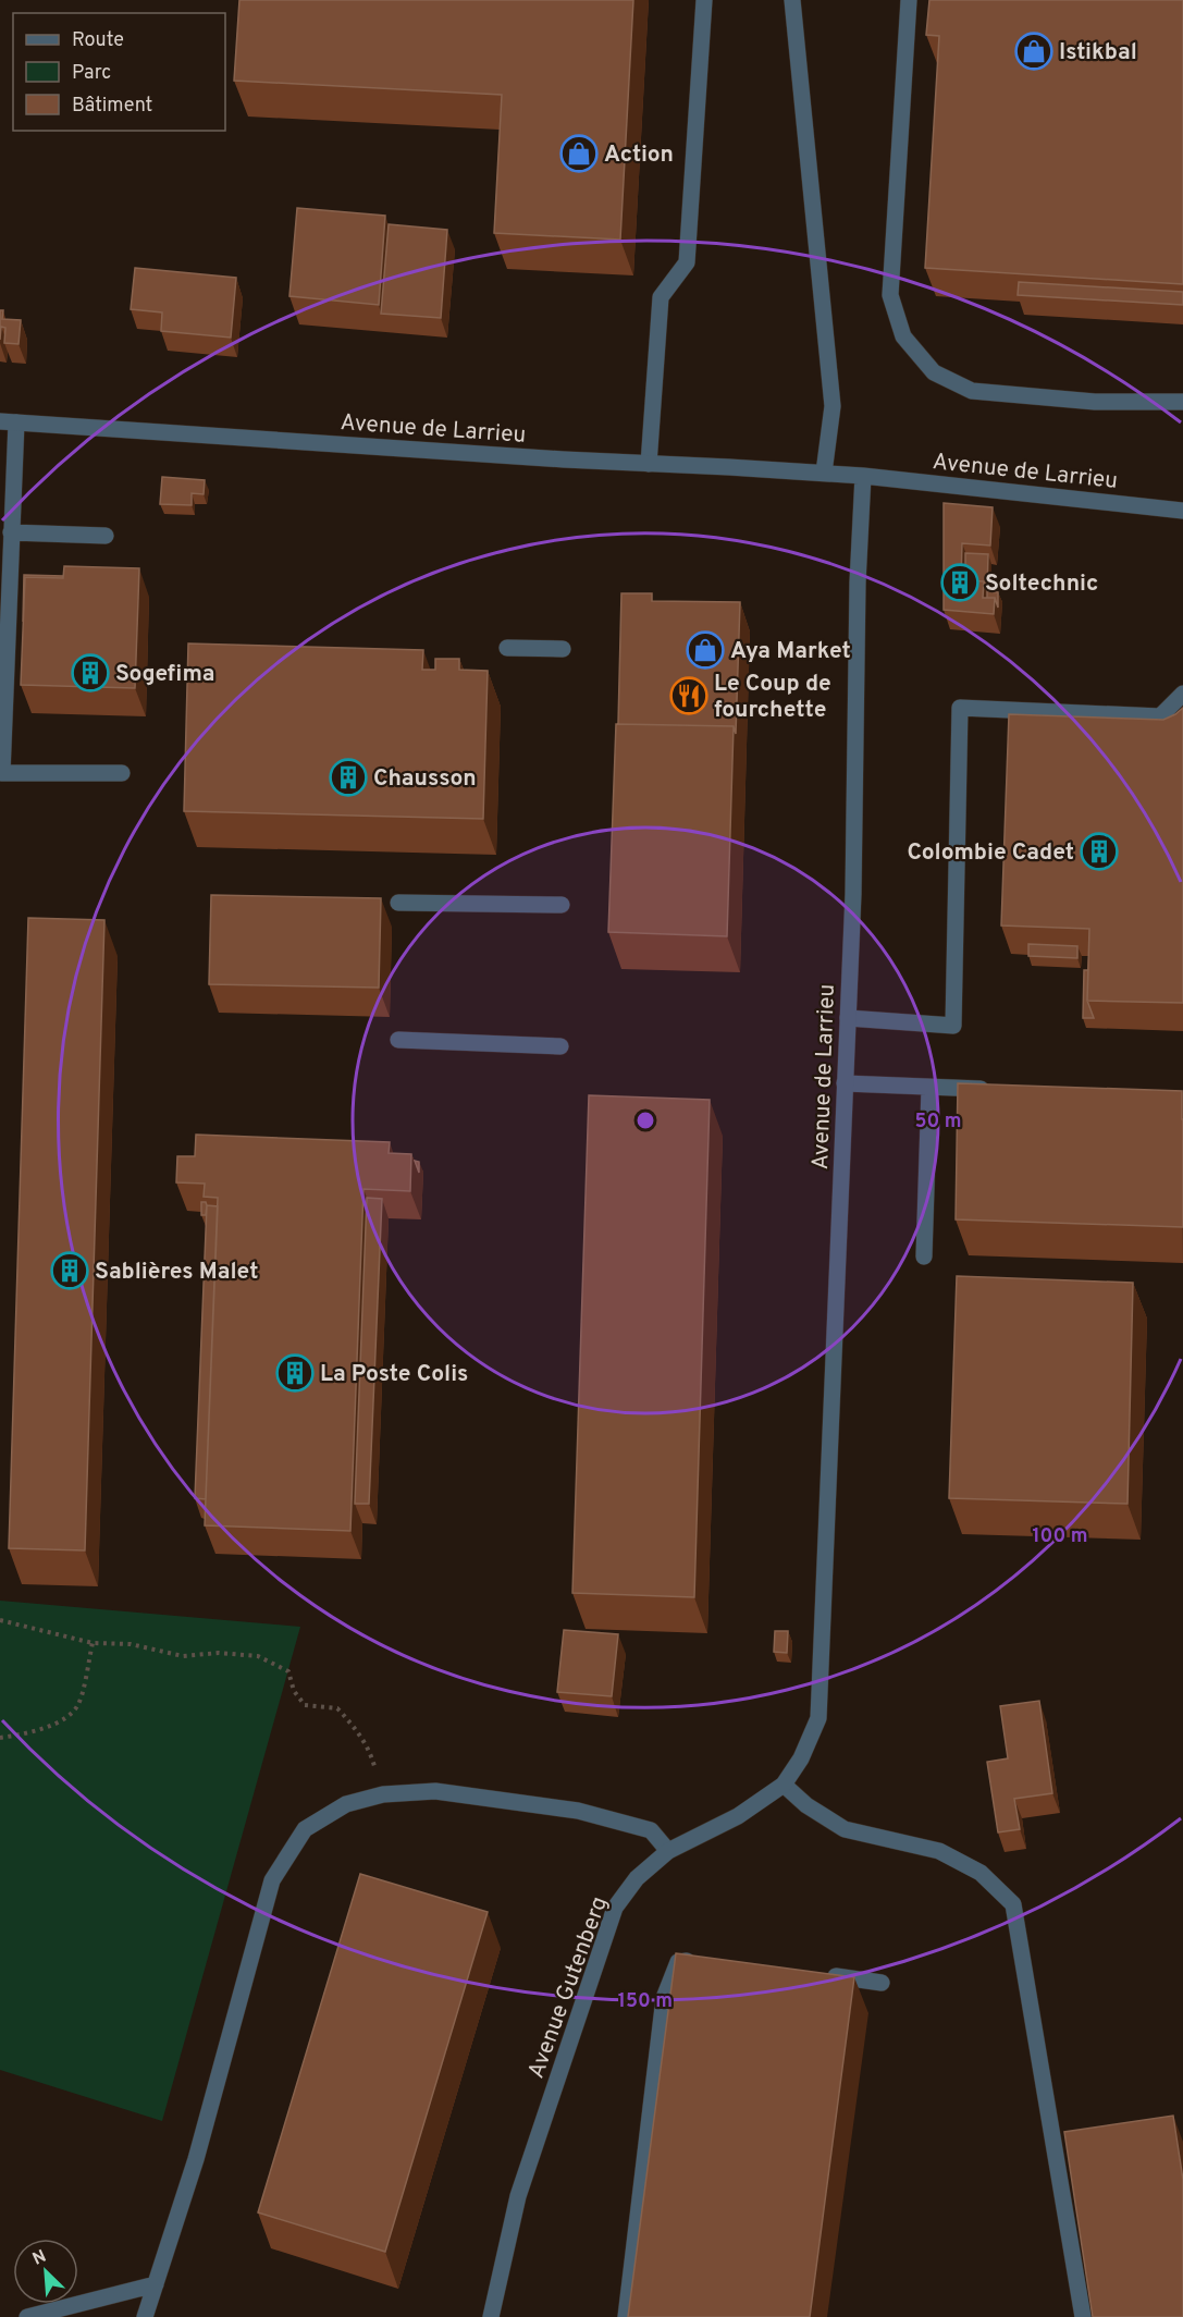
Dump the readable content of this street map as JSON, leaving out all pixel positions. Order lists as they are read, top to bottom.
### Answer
{
  "streets": {
    "street": ["Avenue de Larrieu", "Avenue Gutenberg"]
  },
  "crossings": [
    ["Avenue de Larrieu", "Avenue Gutenberg"]
  ],
  "places": {
    "shop": ["Istikbal", "Action", "Aya Market"],
    "building": [
      "Soltechnic",
      "Sogefima",
      "Chausson",
      "Colombie Cadet",
      "Sablières Malet",
      "La Poste Colis"
    ],
    "restaurant": ["Le Coup de fourchette"]
  },
  "legend": ["Route", "Parc", "Bâtiment"],
  "north": "top left",
  "rings": ["50 m", "100 m", "150 m"]
}
